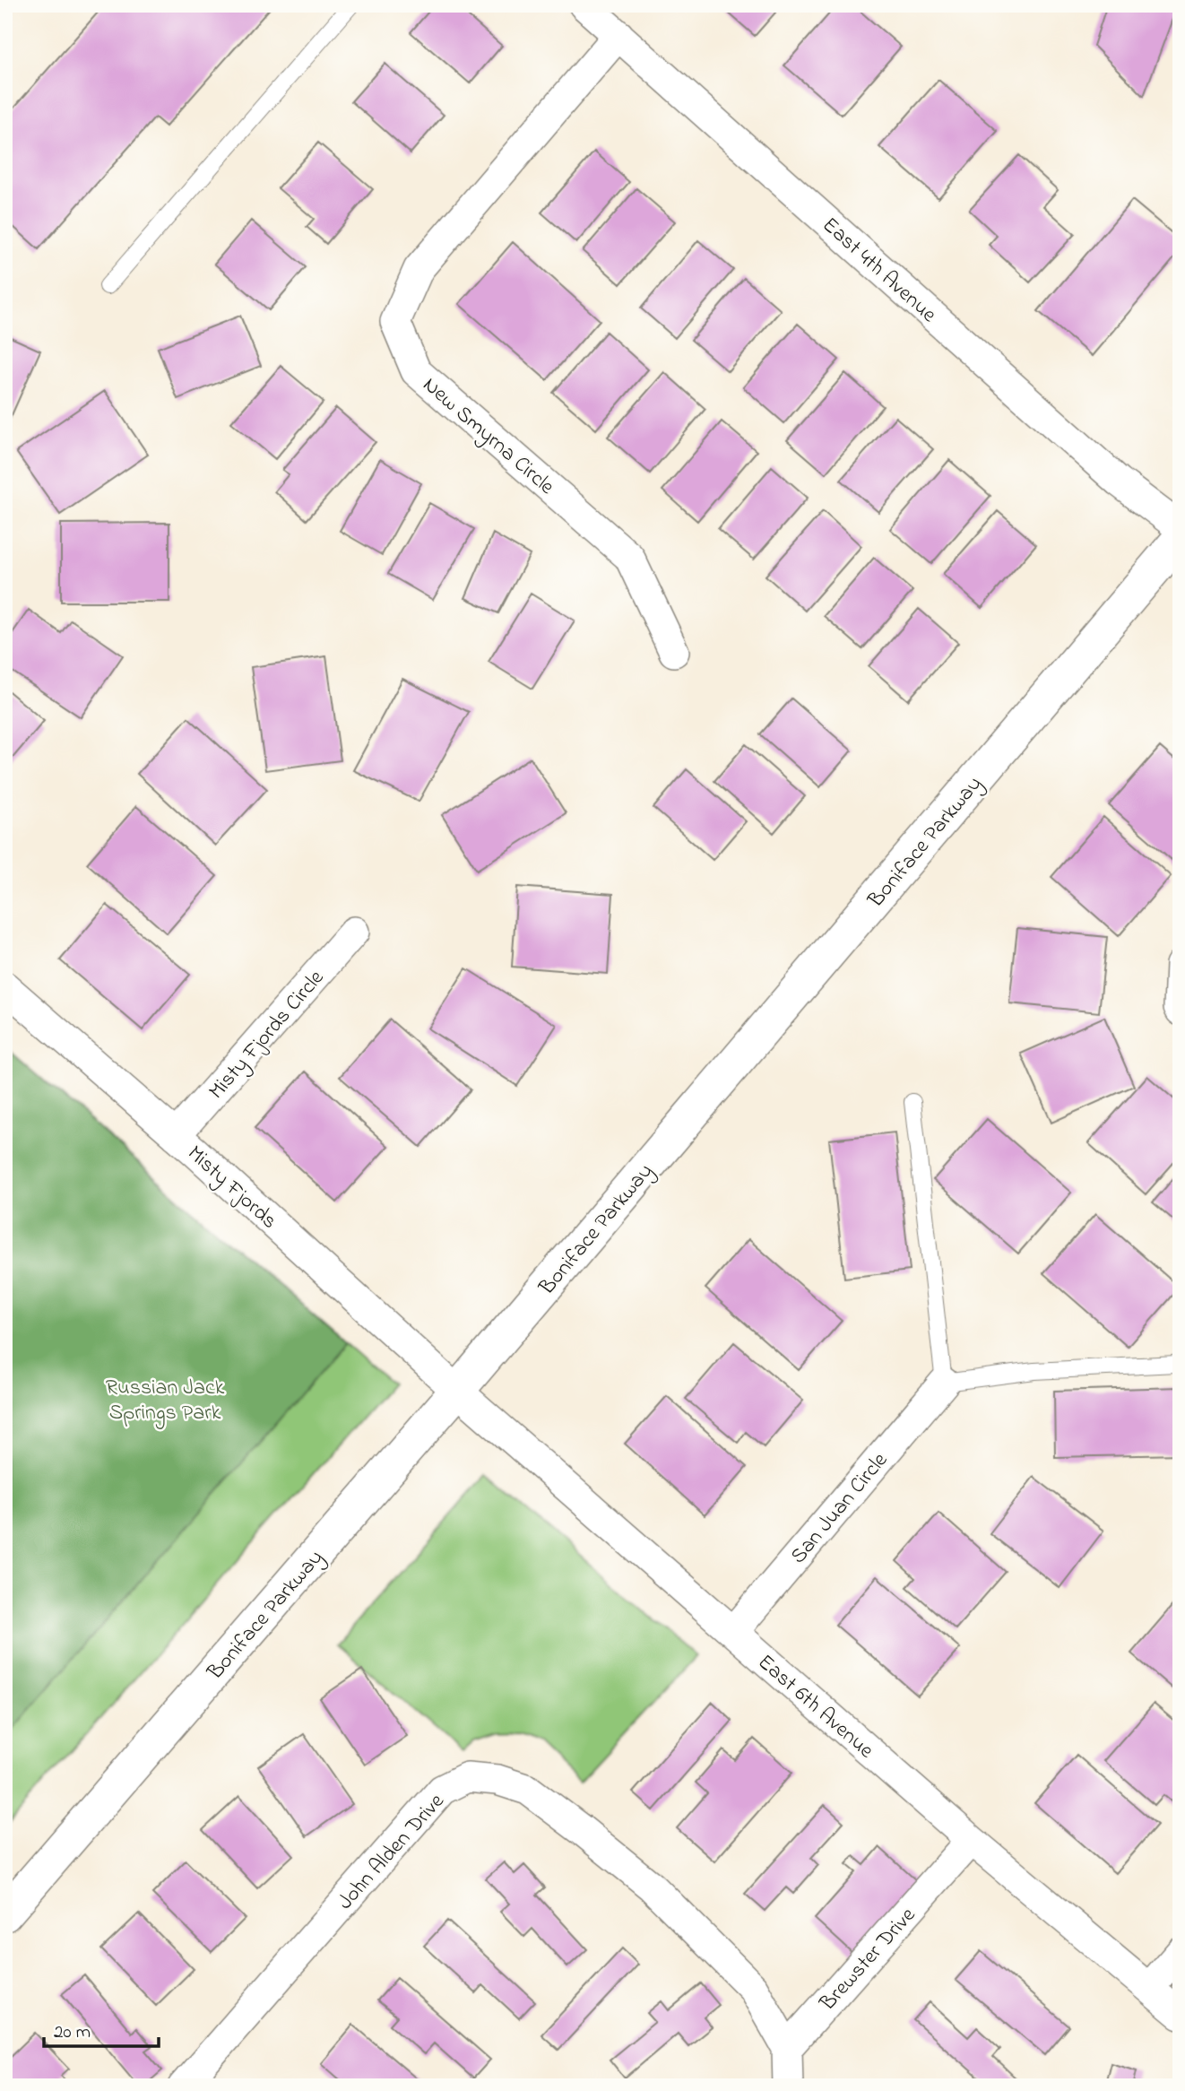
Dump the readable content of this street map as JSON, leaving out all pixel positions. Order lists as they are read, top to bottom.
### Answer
{
  "streets": {
    "main road": ["Boniface Parkway"],
    "street": [
      "East 4th Avenue",
      "New Smyrna Circle",
      "Misty Fjords Circle",
      "Misty Fjords",
      "San Juan Circle",
      "East 6th Avenue",
      "John Alden Drive",
      "Brewster Drive"
    ]
  },
  "crossings": [
    ["East 4th Avenue", "New Smyrna Circle"],
    ["Boniface Parkway", "Misty Fjords"],
    ["Boniface Parkway", "East 6th Avenue"],
    ["Misty Fjords Circle", "Misty Fjords"],
    ["Misty Fjords", "East 6th Avenue"],
    ["San Juan Circle", "East 6th Avenue"],
    ["East 6th Avenue", "Brewster Drive"],
    ["John Alden Drive", "Brewster Drive"]
  ],
  "parks": ["Russian Jack Springs Park"],
  "scale_bar": "20 m"
}
